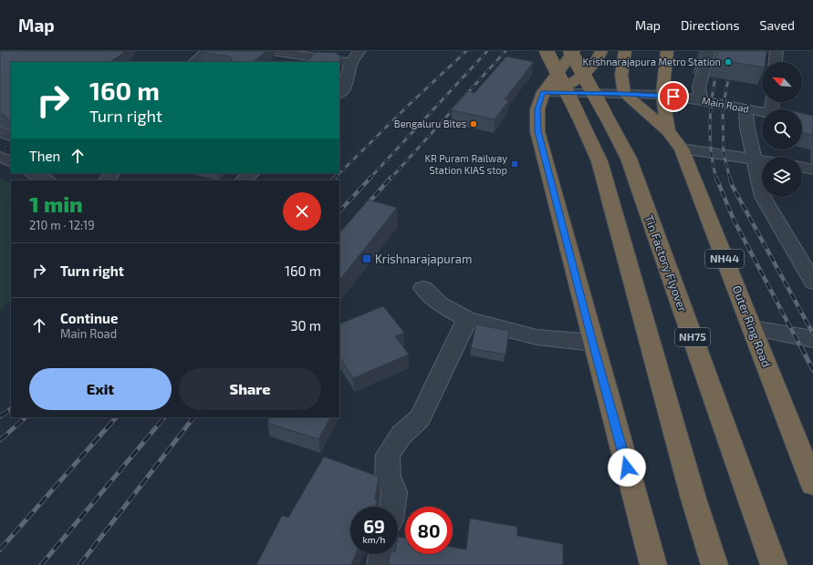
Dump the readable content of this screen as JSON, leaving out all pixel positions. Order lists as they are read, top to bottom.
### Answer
{
  "streets": {
    "highway": [
      "NH44",
      "Tin Factory Flyover",
      "Outer Ring Road",
      "NH75"
    ],
    "street": ["Main Road"]
  },
  "crossings": [
    ["Main Road", "Outer Ring Road"]
  ],
  "places": {
    "other": ["Krishnarajapura Metro Station", "Bengaluru Bites"],
    "transit": ["KR Puram Railway Station KIAS stop", "Krishnarajapuram"]
  },
  "north": "top left",
  "page": {
    "header": "Map",
    "nav": ["Map", "Directions", "Saved"],
    "turn": ["160 m", "Turn right"],
    "then": "Then",
    "heading": ["1 min", "210 m · 12:19"],
    "list": [
      {
        "name": "Turn right",
        "value": "160 m"
      },
      {
        "name": "Continue",
        "note": "Main Road",
        "value": "30 m"
      }
    ],
    "buttons": ["Exit", "Share"],
    "speed": "69 km/h",
    "limit": "80"
  }
}
